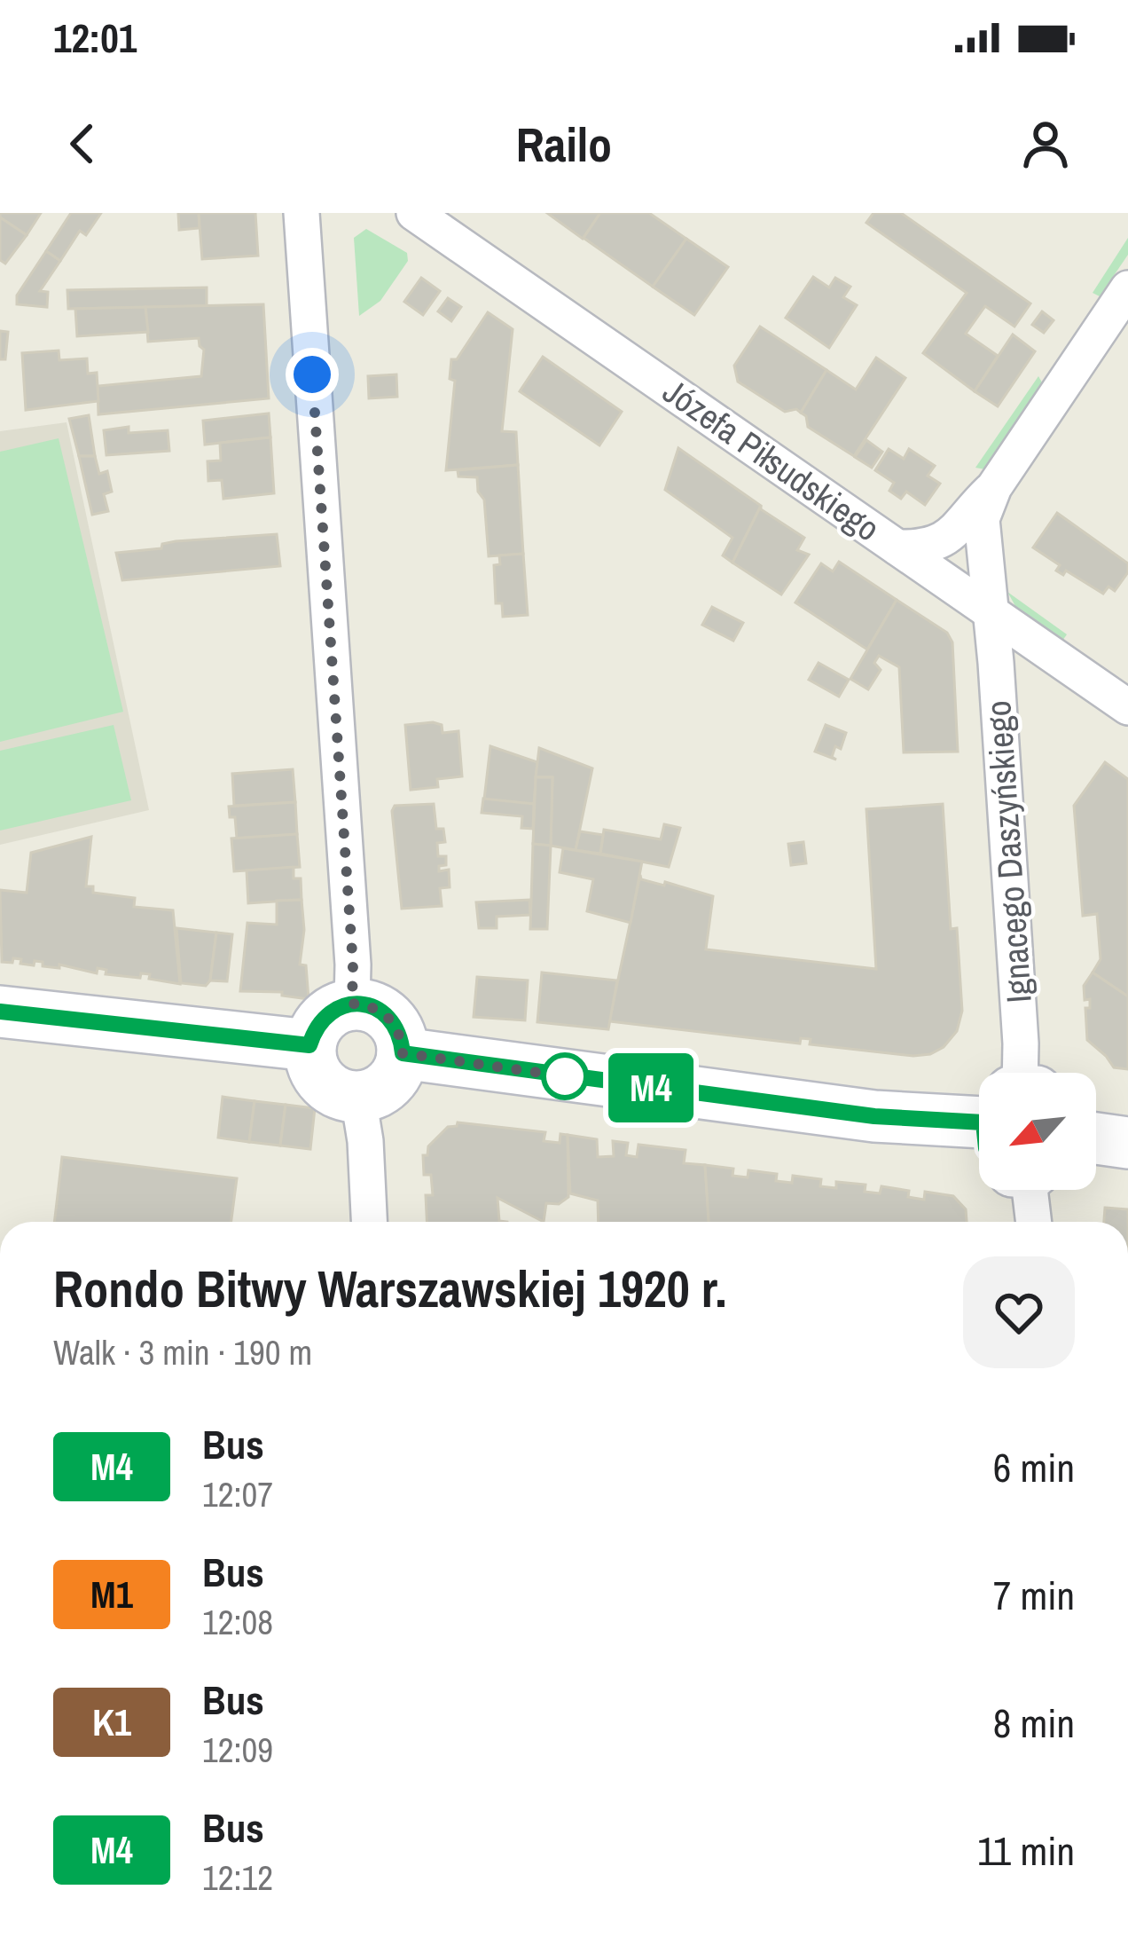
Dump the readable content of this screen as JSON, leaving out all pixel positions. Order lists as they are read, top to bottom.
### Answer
{
  "streets": {
    "street": ["Józefa Piłsudskiego", "Ignacego Daszyńskiego"]
  },
  "crossings": [
    ["Józefa Piłsudskiego", "Ignacego Daszyńskiego"]
  ],
  "lines": ["bus line M4"],
  "north": "bottom left",
  "page": {
    "status": "12:01",
    "header": "Railo",
    "on_map": "M4",
    "heading": ["Rondo Bitwy Warszawskiej 1920 r.", "Walk · 3 min · 190 m"],
    "list": [
      {
        "mark": "M4",
        "name": "Bus",
        "note": "12:07",
        "value": "6 min"
      },
      {
        "mark": "M1",
        "name": "Bus",
        "note": "12:08",
        "value": "7 min"
      },
      {
        "mark": "K1",
        "name": "Bus",
        "note": "12:09",
        "value": "8 min"
      },
      {
        "mark": "M4",
        "name": "Bus",
        "note": "12:12",
        "value": "11 min"
      }
    ]
  }
}
